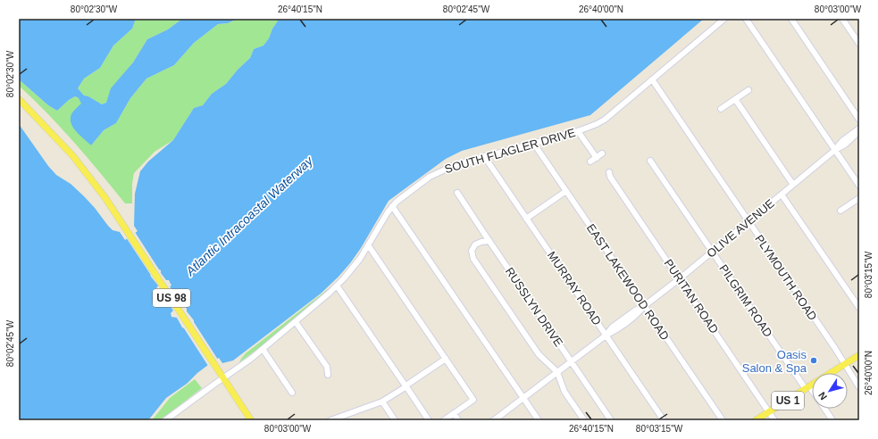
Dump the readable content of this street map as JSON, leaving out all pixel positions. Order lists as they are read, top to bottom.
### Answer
{
  "streets": {
    "main road": ["US 98", "US 1"],
    "street": [
      "SOUTH FLAGLER DRIVE",
      "OLIVE AVENUE",
      "PLYMOUTH ROAD",
      "EAST LAKEWOOD ROAD",
      "MURRAY ROAD",
      "PURITAN ROAD",
      "PILGRIM ROAD",
      "RUSSLYN DRIVE"
    ]
  },
  "crossings": [
    ["SOUTH FLAGLER DRIVE", "PLYMOUTH ROAD"],
    ["SOUTH FLAGLER DRIVE", "EAST LAKEWOOD ROAD"],
    ["SOUTH FLAGLER DRIVE", "MURRAY ROAD"],
    ["SOUTH FLAGLER DRIVE", "US 98"],
    ["OLIVE AVENUE", "PLYMOUTH ROAD"],
    ["OLIVE AVENUE", "EAST LAKEWOOD ROAD"],
    ["OLIVE AVENUE", "MURRAY ROAD"],
    ["OLIVE AVENUE", "PURITAN ROAD"],
    ["OLIVE AVENUE", "PILGRIM ROAD"],
    ["OLIVE AVENUE", "RUSSLYN DRIVE"],
    ["PLYMOUTH ROAD", "US 1"],
    ["PURITAN ROAD", "US 1"],
    ["PILGRIM ROAD", "US 1"]
  ],
  "water": ["Atlantic Intracoastal Waterway"],
  "places": ["Oasis Salon & Spa"],
  "north": "bottom left",
  "coordinates": [
    "80°02'30\"W",
    "26°40'15\"N",
    "80°02'45\"W",
    "26°40'00\"N",
    "80°03'00\"W",
    "80°03'15\"W"
  ]
}
